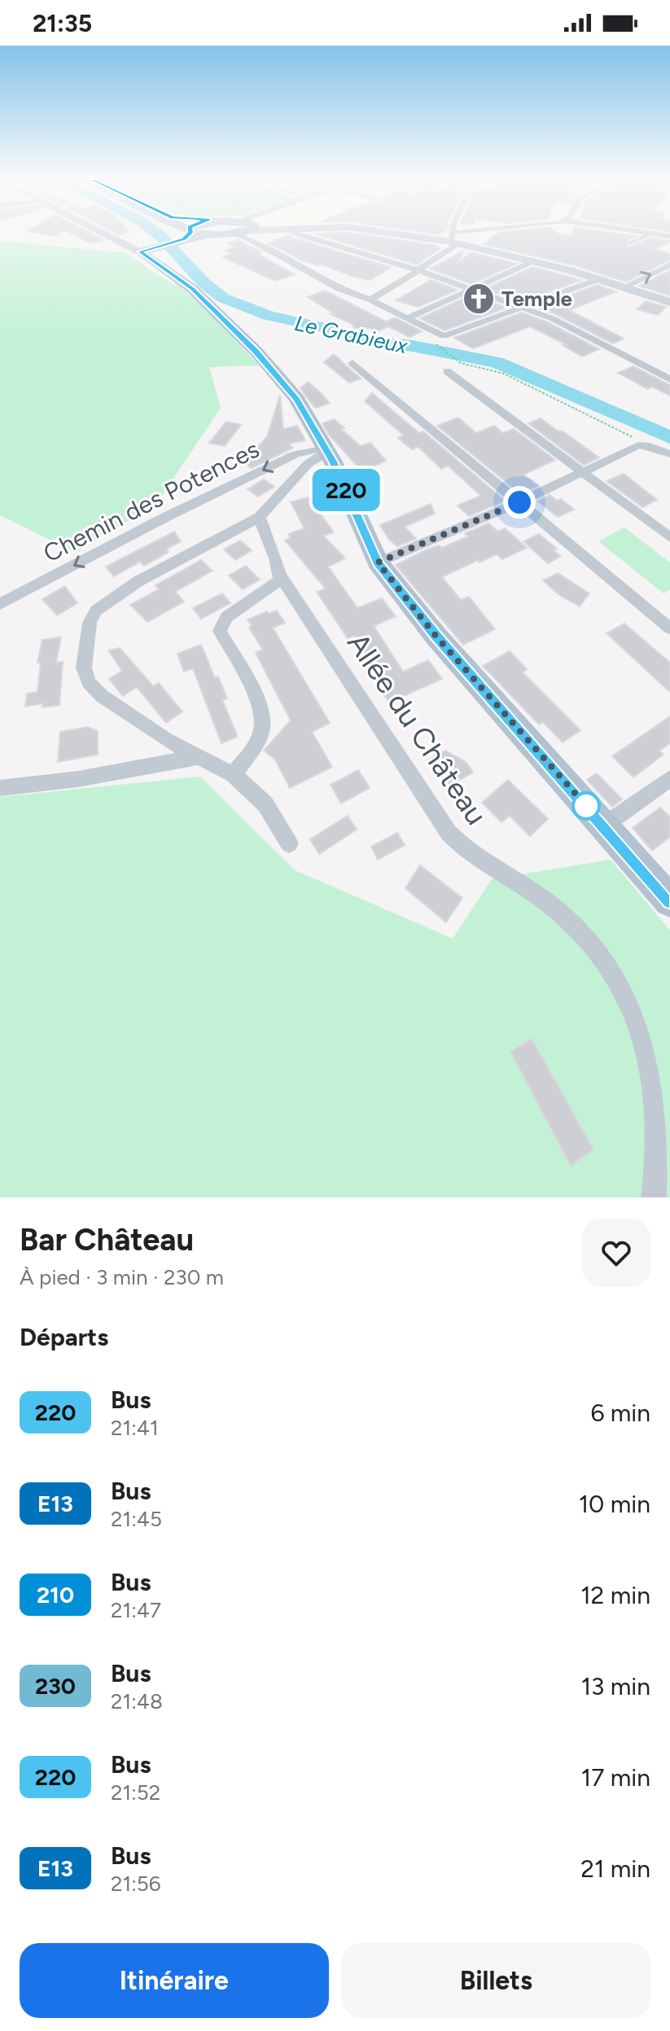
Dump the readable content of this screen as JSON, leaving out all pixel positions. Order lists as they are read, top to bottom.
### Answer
{
  "streets": {
    "street": ["Chemin des Potences", "Allée du Château"]
  },
  "one_way": ["Chemin des Potences"],
  "water": ["Le Grabieux"],
  "places": {
    "church": ["Temple"]
  },
  "lines": ["bus line 220"],
  "page": {
    "status": "21:35",
    "on_map": "220",
    "heading": [
      ["Bar Château", "À pied · 3 min · 230 m"],
      "Départs"
    ],
    "list": [
      {
        "mark": "220",
        "name": "Bus",
        "note": "21:41",
        "value": "6 min"
      },
      {
        "mark": "E13",
        "name": "Bus",
        "note": "21:45",
        "value": "10 min"
      },
      {
        "mark": "210",
        "name": "Bus",
        "note": "21:47",
        "value": "12 min"
      },
      {
        "mark": "230",
        "name": "Bus",
        "note": "21:48",
        "value": "13 min"
      },
      {
        "mark": "220",
        "name": "Bus",
        "note": "21:52",
        "value": "17 min"
      },
      {
        "mark": "E13",
        "name": "Bus",
        "note": "21:56",
        "value": "21 min"
      }
    ],
    "buttons": ["Itinéraire", "Billets"]
  }
}
